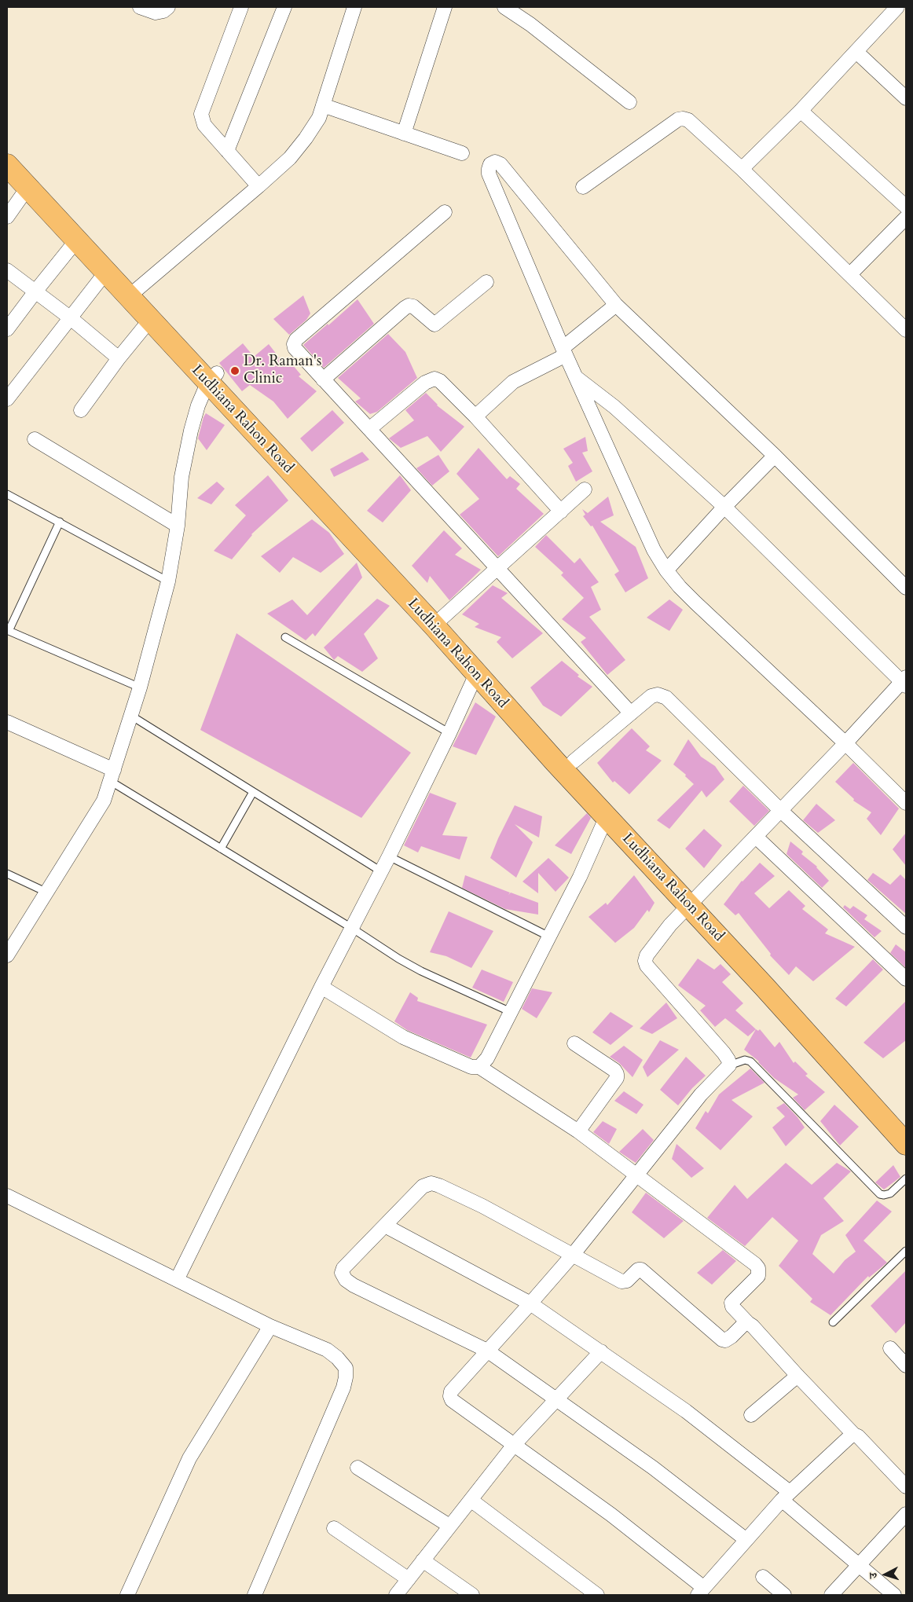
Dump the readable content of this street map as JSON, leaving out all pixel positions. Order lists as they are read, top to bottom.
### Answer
{
  "streets": {
    "main road": ["Ludhiana Rahon Road"]
  },
  "places": ["Dr. Raman's Clinic"],
  "north": "left"
}
